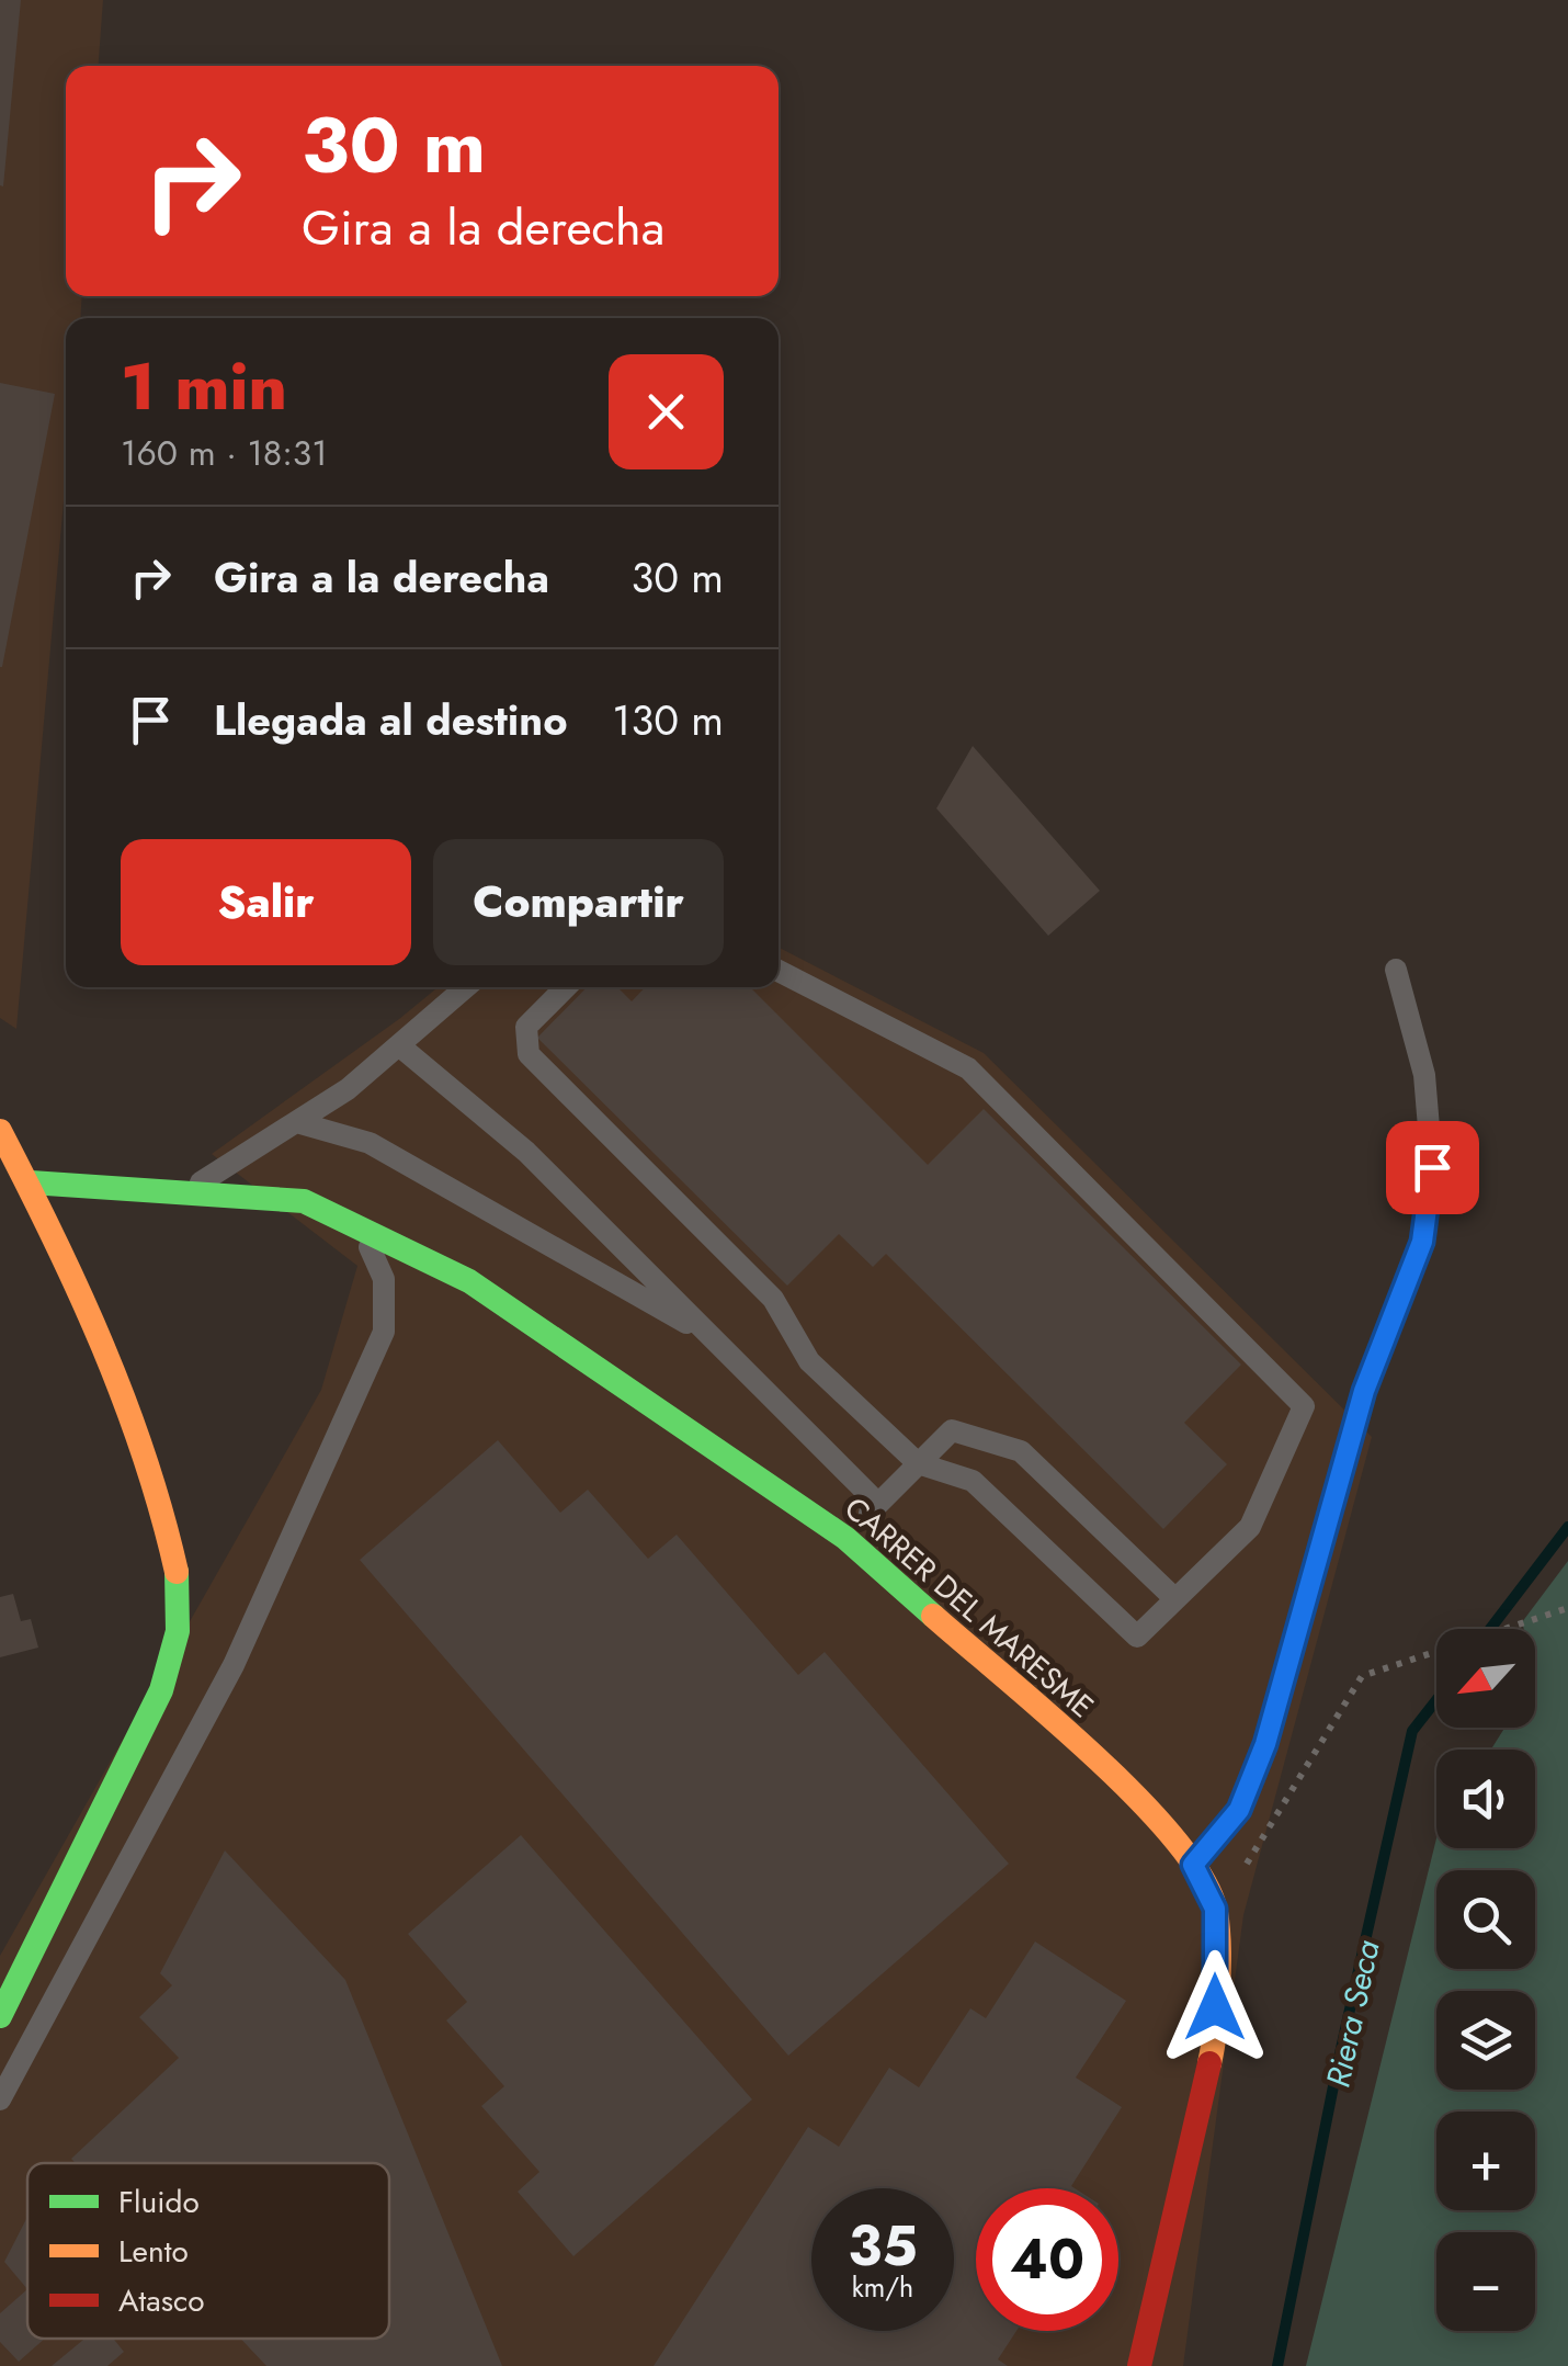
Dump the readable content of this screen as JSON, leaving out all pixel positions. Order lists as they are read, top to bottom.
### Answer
{
  "streets": {
    "street": ["CARRER DEL MARESME"]
  },
  "water": ["Riera Seca"],
  "legend": ["Fluido", "Lento", "Atasco"],
  "north": "bottom left",
  "page": {
    "turn": ["30 m", "Gira a la derecha"],
    "heading": ["1 min", "160 m · 18:31"],
    "list": [
      {
        "name": "Gira a la derecha",
        "value": "30 m"
      },
      {
        "name": "Llegada al destino",
        "value": "130 m"
      }
    ],
    "buttons": ["Salir", "Compartir"],
    "map_buttons": ["+", "−"],
    "speed": "35 km/h",
    "limit": "40"
  }
}
